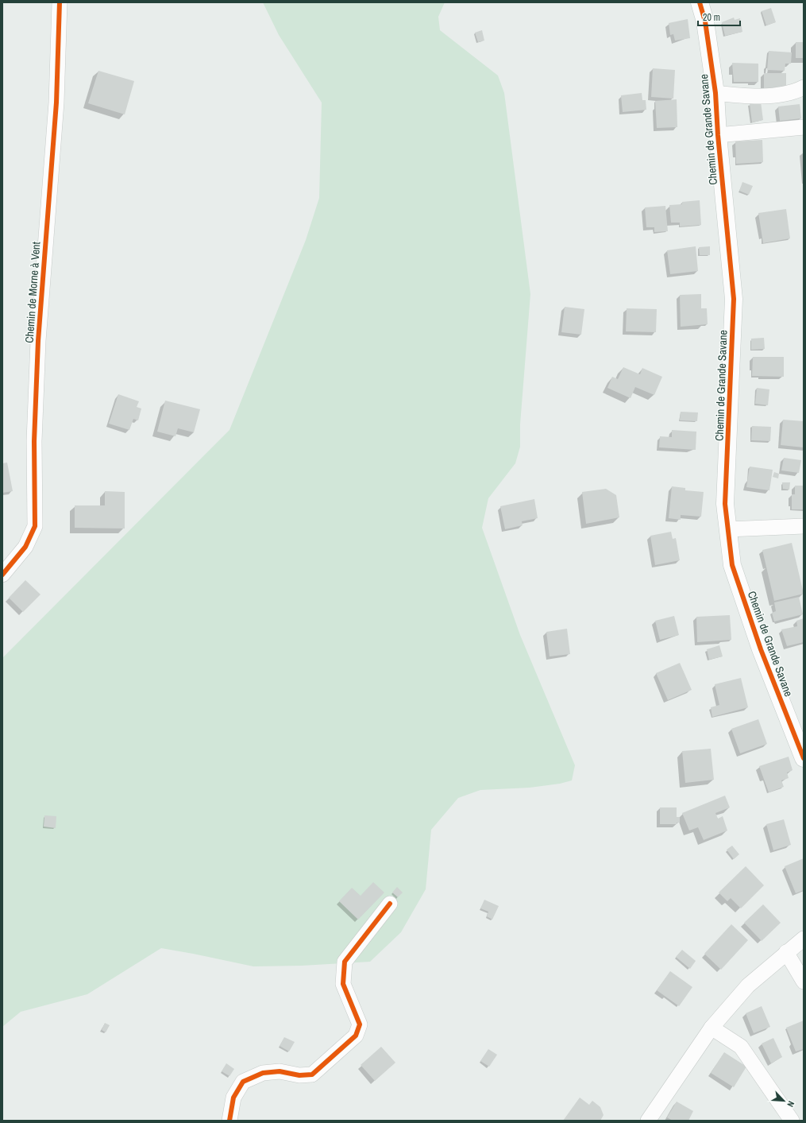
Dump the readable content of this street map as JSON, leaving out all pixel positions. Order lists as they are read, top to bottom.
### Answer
{
  "streets": {
    "street": ["Chemin de Grande Savane", "Chemin de Morne à Vent"]
  },
  "scale_bar": "20 m",
  "north": "bottom right"
}
